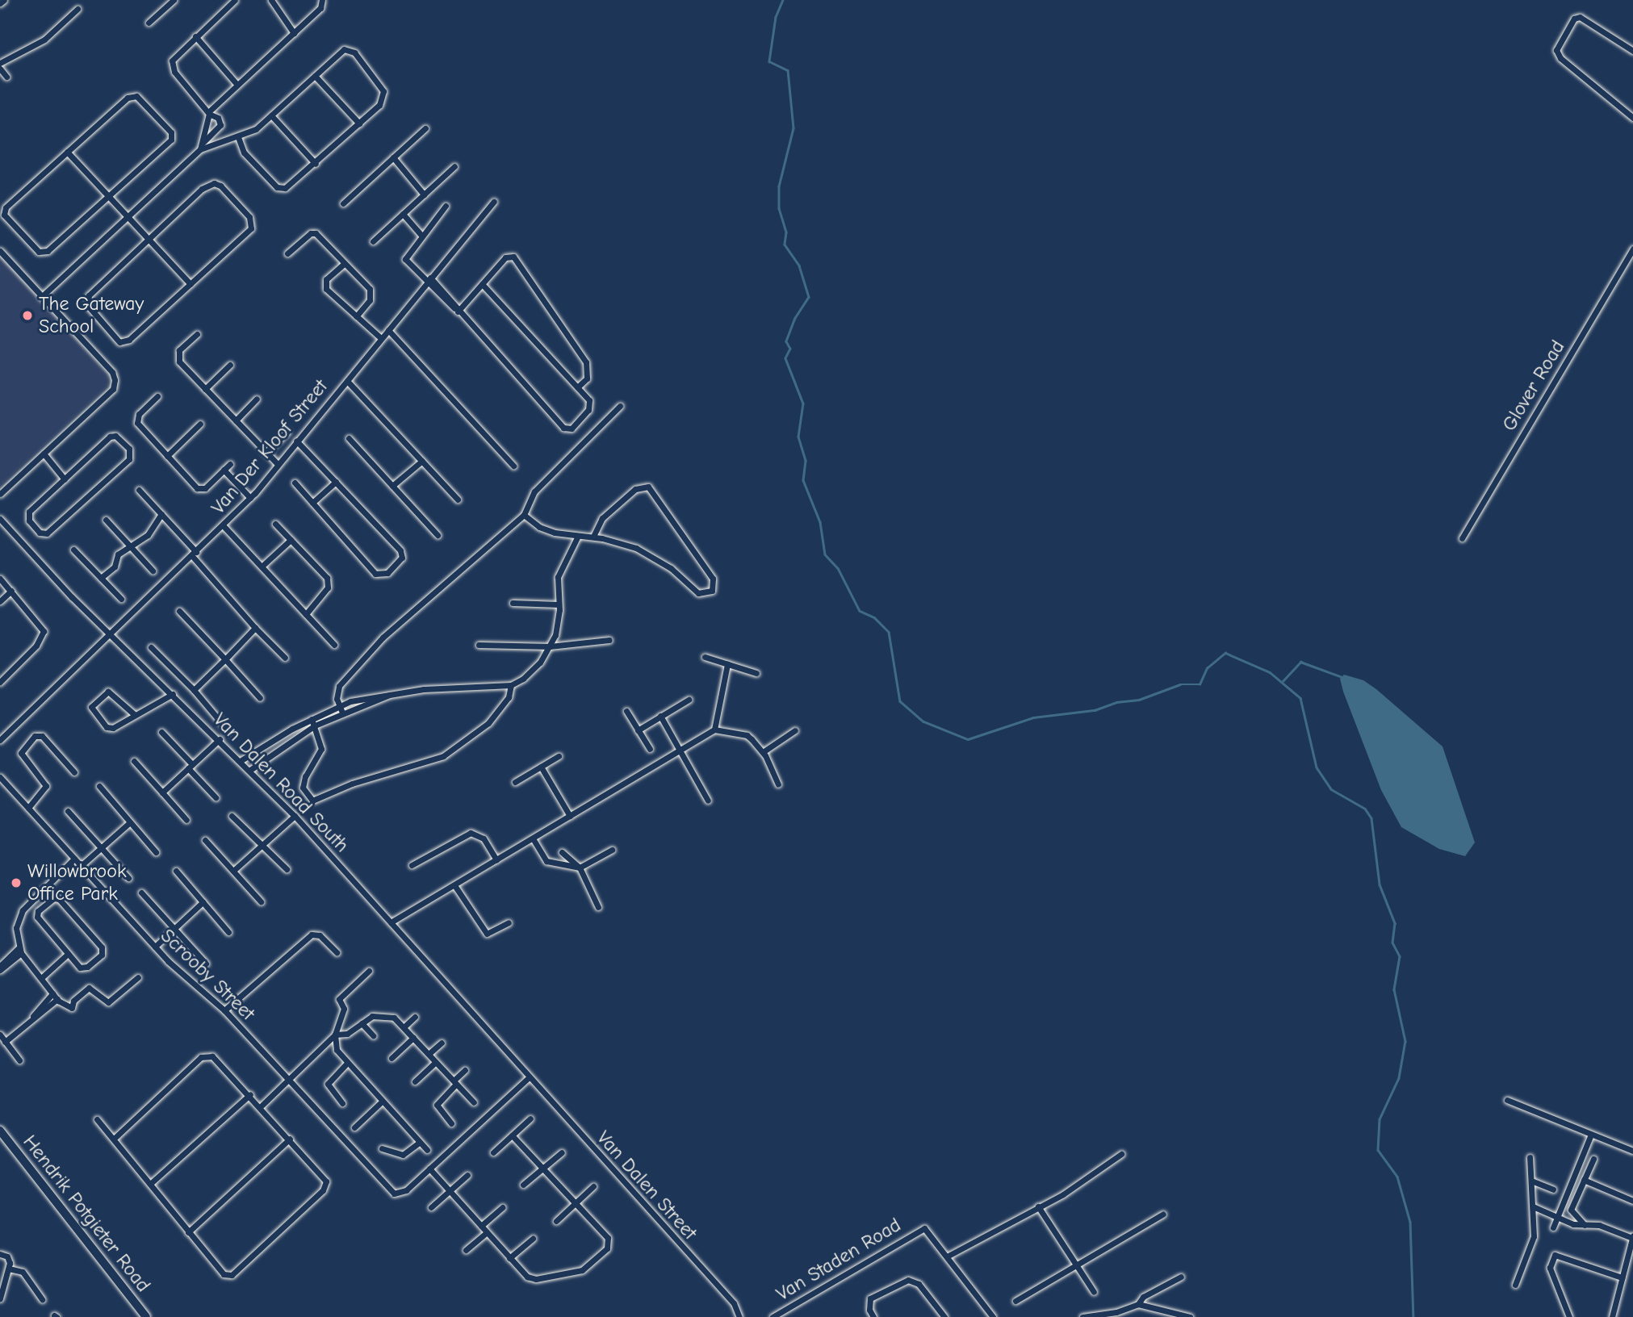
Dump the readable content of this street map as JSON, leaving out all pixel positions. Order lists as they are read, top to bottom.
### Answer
{
  "streets": {
    "main road": ["Hendrik Potgieter Road"],
    "street": [
      "Glover Road",
      "Van Der Kloof Street",
      "Van Dalen Road South",
      "Scrooby Street",
      "Van Dalen Street",
      "Van Staden Road"
    ]
  },
  "crossings": [
    ["Van Der Kloof Street", "Van Dalen Road South"],
    ["Van Dalen Road South", "Van Dalen Street"]
  ],
  "places": ["The Gateway School", "Willowbrook Office Park"]
}
